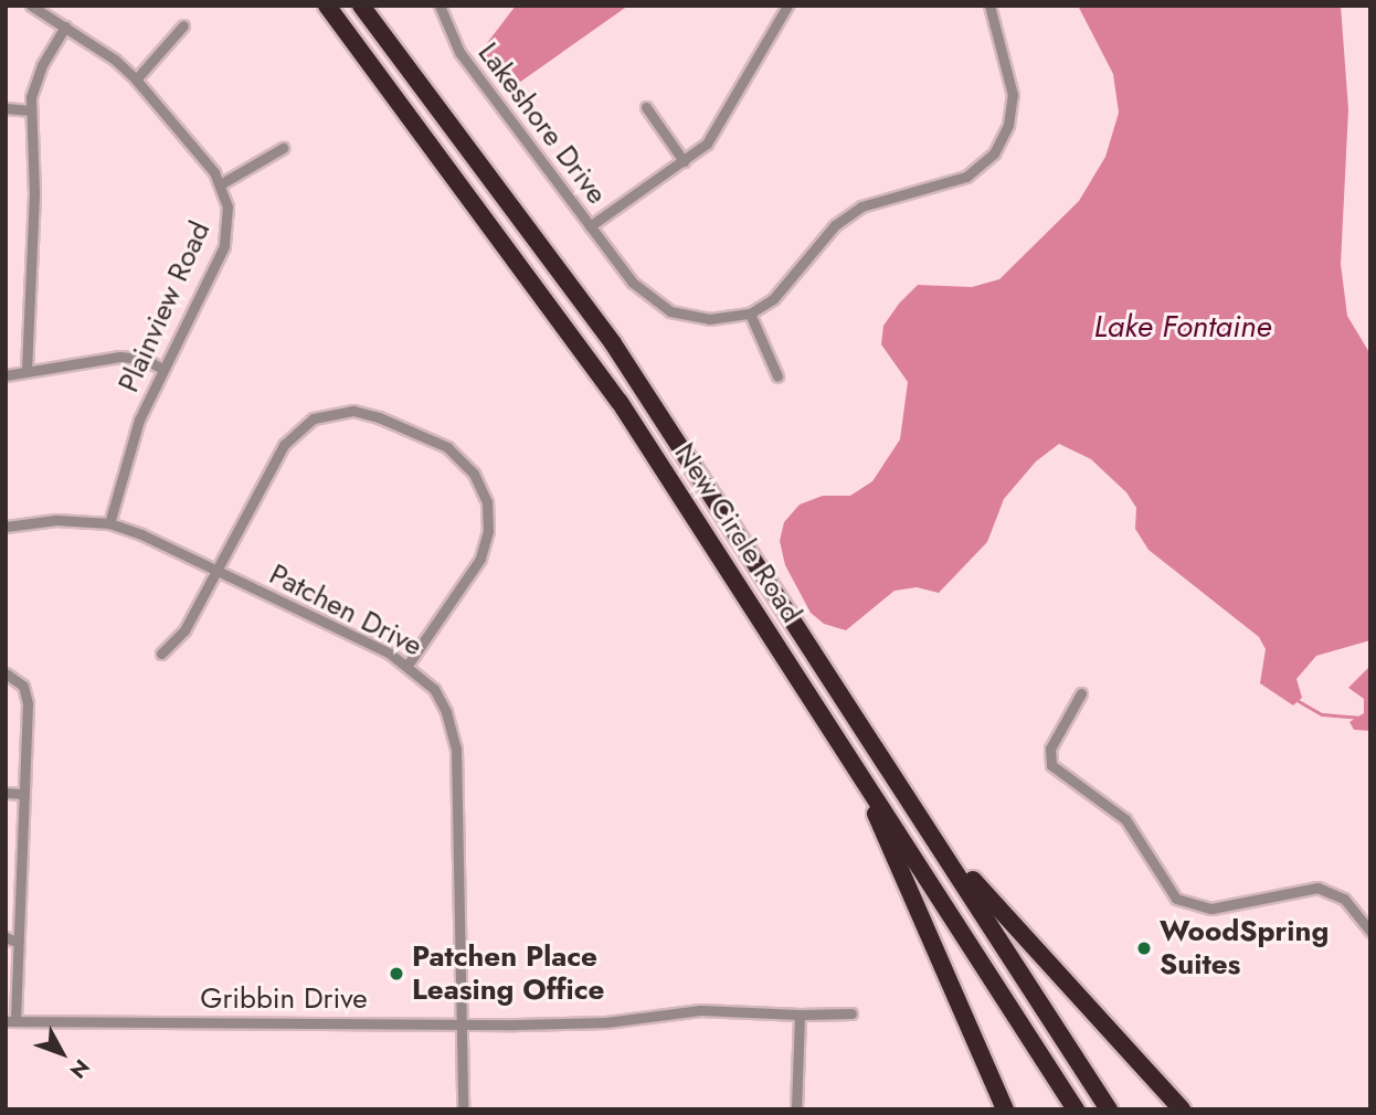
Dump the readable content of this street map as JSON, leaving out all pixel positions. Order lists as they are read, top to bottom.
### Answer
{
  "streets": {
    "highway": ["New Circle Road"],
    "street": [
      "Lakeshore Drive",
      "Plainview Road",
      "Patchen Drive",
      "Gribbin Drive"
    ]
  },
  "crossings": [
    ["Plainview Road", "Patchen Drive"],
    ["Patchen Drive", "Gribbin Drive"]
  ],
  "water": ["Lake Fontaine"],
  "places": ["WoodSpring Suites", "Patchen Place Leasing Office"],
  "north": "bottom right"
}
